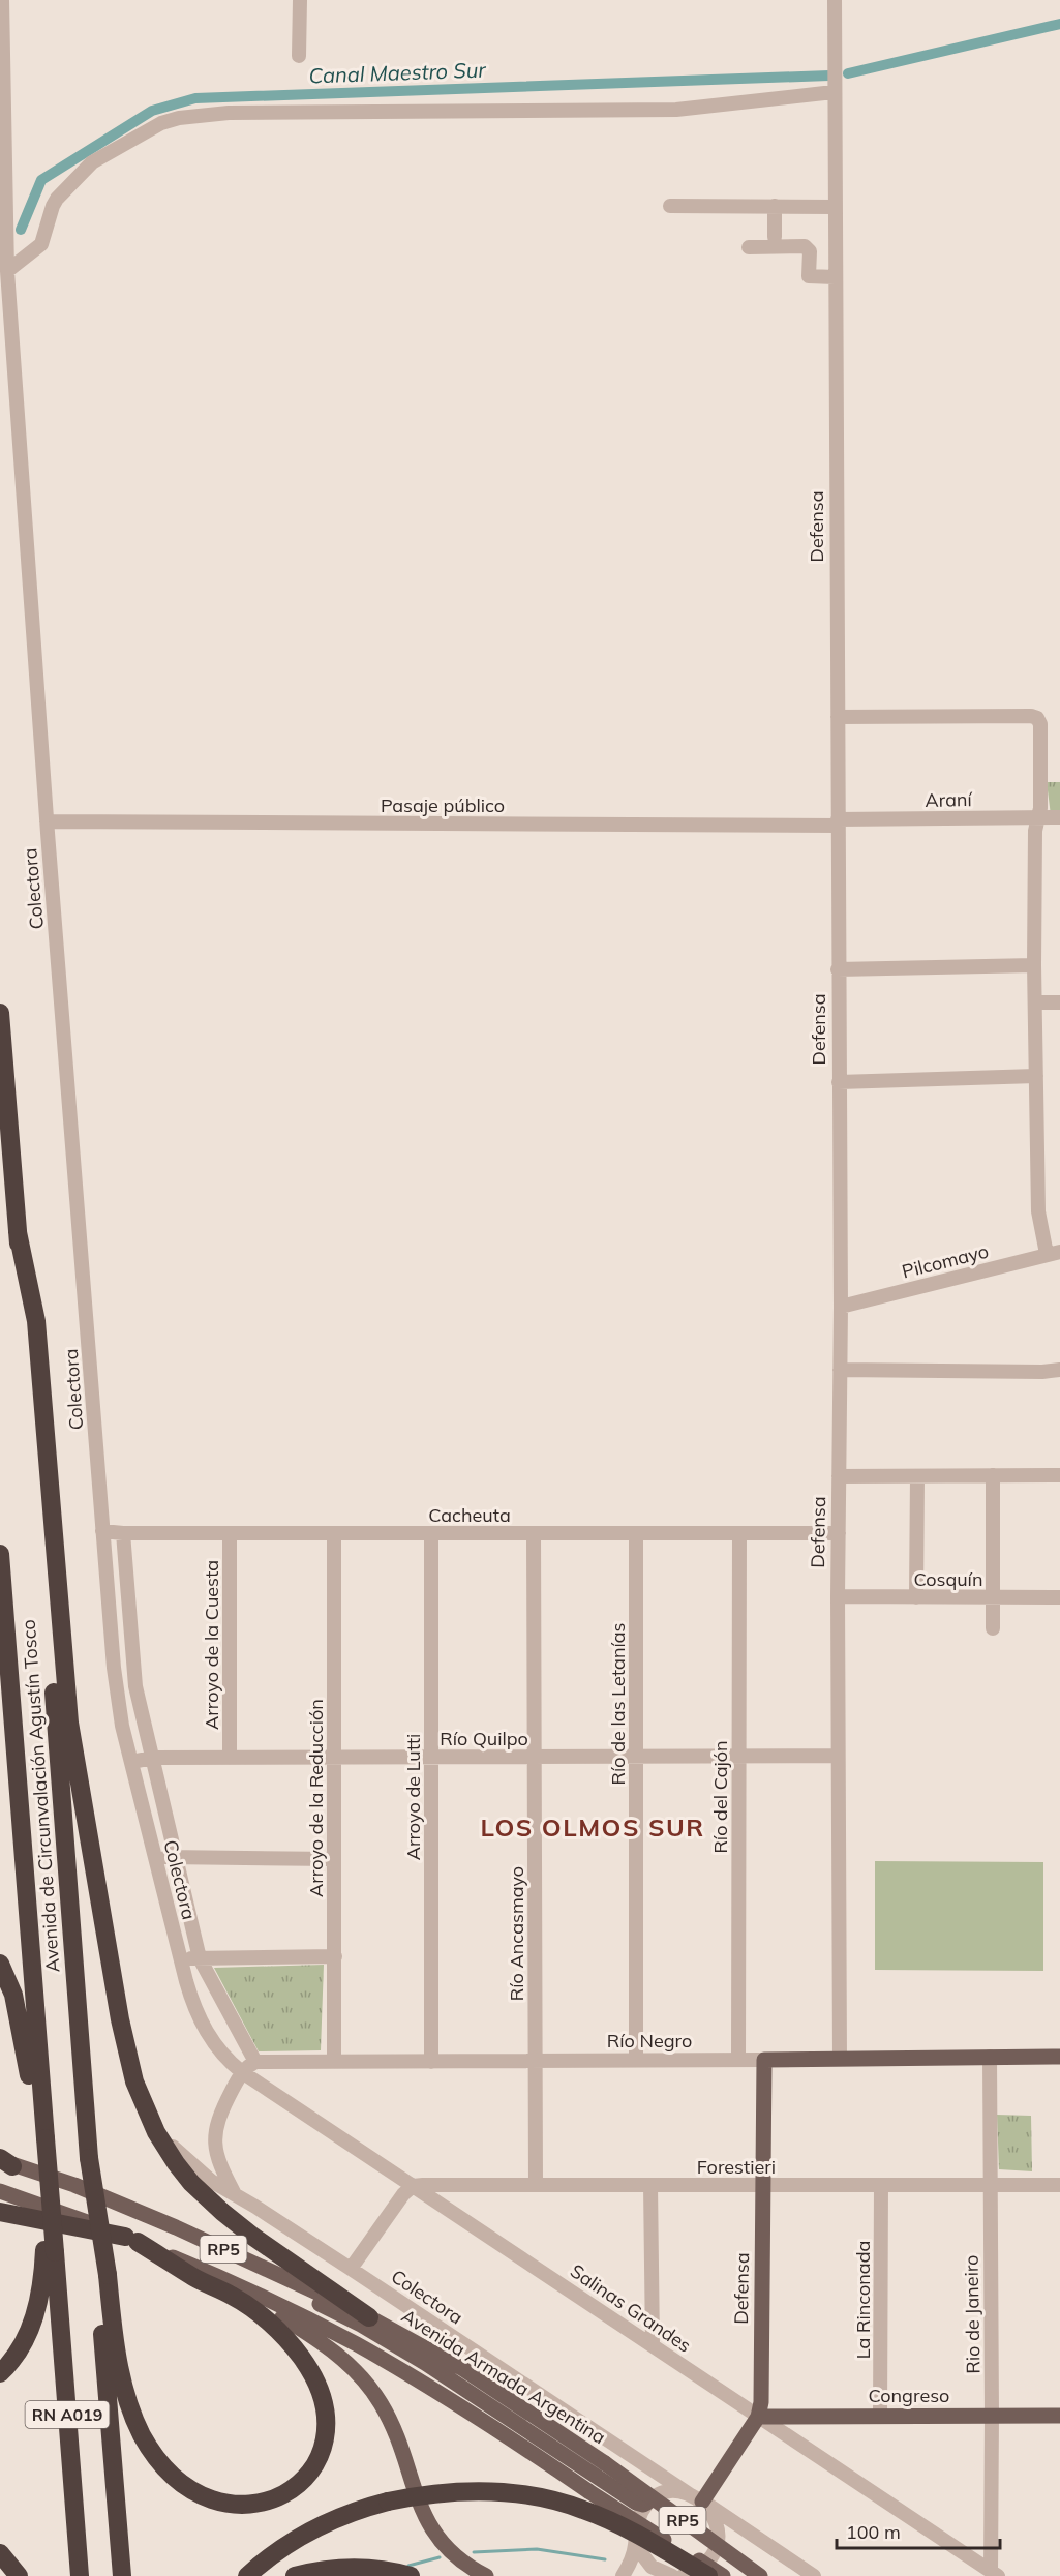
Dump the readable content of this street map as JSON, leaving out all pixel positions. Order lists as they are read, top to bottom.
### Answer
{
  "streets": {
    "highway": ["Avenida de Circunvalación Agustín Tosco", "RN A019"],
    "main road": [
      "Defensa",
      "Río Negro",
      "RP5",
      "Avenida Armada Argentina",
      "Congreso"
    ],
    "street": [
      "Araní",
      "Pasaje público",
      "Colectora",
      "Pilcomayo",
      "Cacheuta",
      "Cosquín",
      "Arroyo de la Cuesta",
      "Río de las Letanías",
      "Río Quilpo",
      "Arroyo de Lutti",
      "Río del Cajón",
      "Arroyo de la Reducción",
      "Río Ancasmayo",
      "Forestieri",
      "La Rinconada",
      "Salinas Grandes",
      "Rio de Janeiro"
    ]
  },
  "crossings": [
    ["Defensa", "Araní"],
    ["Defensa", "Pasaje público"],
    ["Defensa", "Colectora"],
    ["Defensa", "Pilcomayo"],
    ["Defensa", "Cacheuta"],
    ["Defensa", "Cosquín"],
    ["Defensa", "Río Quilpo"],
    ["Defensa", "Río Negro"],
    ["Defensa", "Forestieri"],
    ["Defensa", "Salinas Grandes"],
    ["Defensa", "Congreso"],
    ["Araní", "Pasaje público"],
    ["Pasaje público", "Colectora"],
    ["Colectora", "Cacheuta"],
    ["Colectora", "Río Quilpo"],
    ["Colectora", "Salinas Grandes"],
    ["Cacheuta", "Arroyo de la Cuesta"],
    ["Cacheuta", "Río de las Letanías"],
    ["Cacheuta", "Arroyo de Lutti"],
    ["Cacheuta", "Río del Cajón"],
    ["Cacheuta", "Arroyo de la Reducción"],
    ["Cacheuta", "Río Ancasmayo"],
    ["Arroyo de la Cuesta", "Río Quilpo"],
    ["Río de las Letanías", "Río Quilpo"],
    ["Río de las Letanías", "Río Negro"],
    ["Río Quilpo", "Arroyo de Lutti"],
    ["Río Quilpo", "Río del Cajón"],
    ["Río Quilpo", "Arroyo de la Reducción"],
    ["Río Quilpo", "Río Ancasmayo"],
    ["Arroyo de Lutti", "Río Negro"],
    ["Río del Cajón", "Río Negro"],
    ["Arroyo de la Reducción", "Río Negro"],
    ["Río Ancasmayo", "Río Negro"],
    ["Río Ancasmayo", "Forestieri"],
    ["Río Negro", "Rio de Janeiro"],
    ["Forestieri", "La Rinconada"],
    ["Forestieri", "Salinas Grandes"],
    ["Forestieri", "Rio de Janeiro"],
    ["La Rinconada", "Congreso"],
    ["Salinas Grandes", "Rio de Janeiro"],
    ["Salinas Grandes", "Congreso"],
    ["Rio de Janeiro", "Congreso"]
  ],
  "districts": ["LOS OLMOS SUR"],
  "water": ["Canal Maestro Sur"],
  "scale_bar": "100 m"
}
